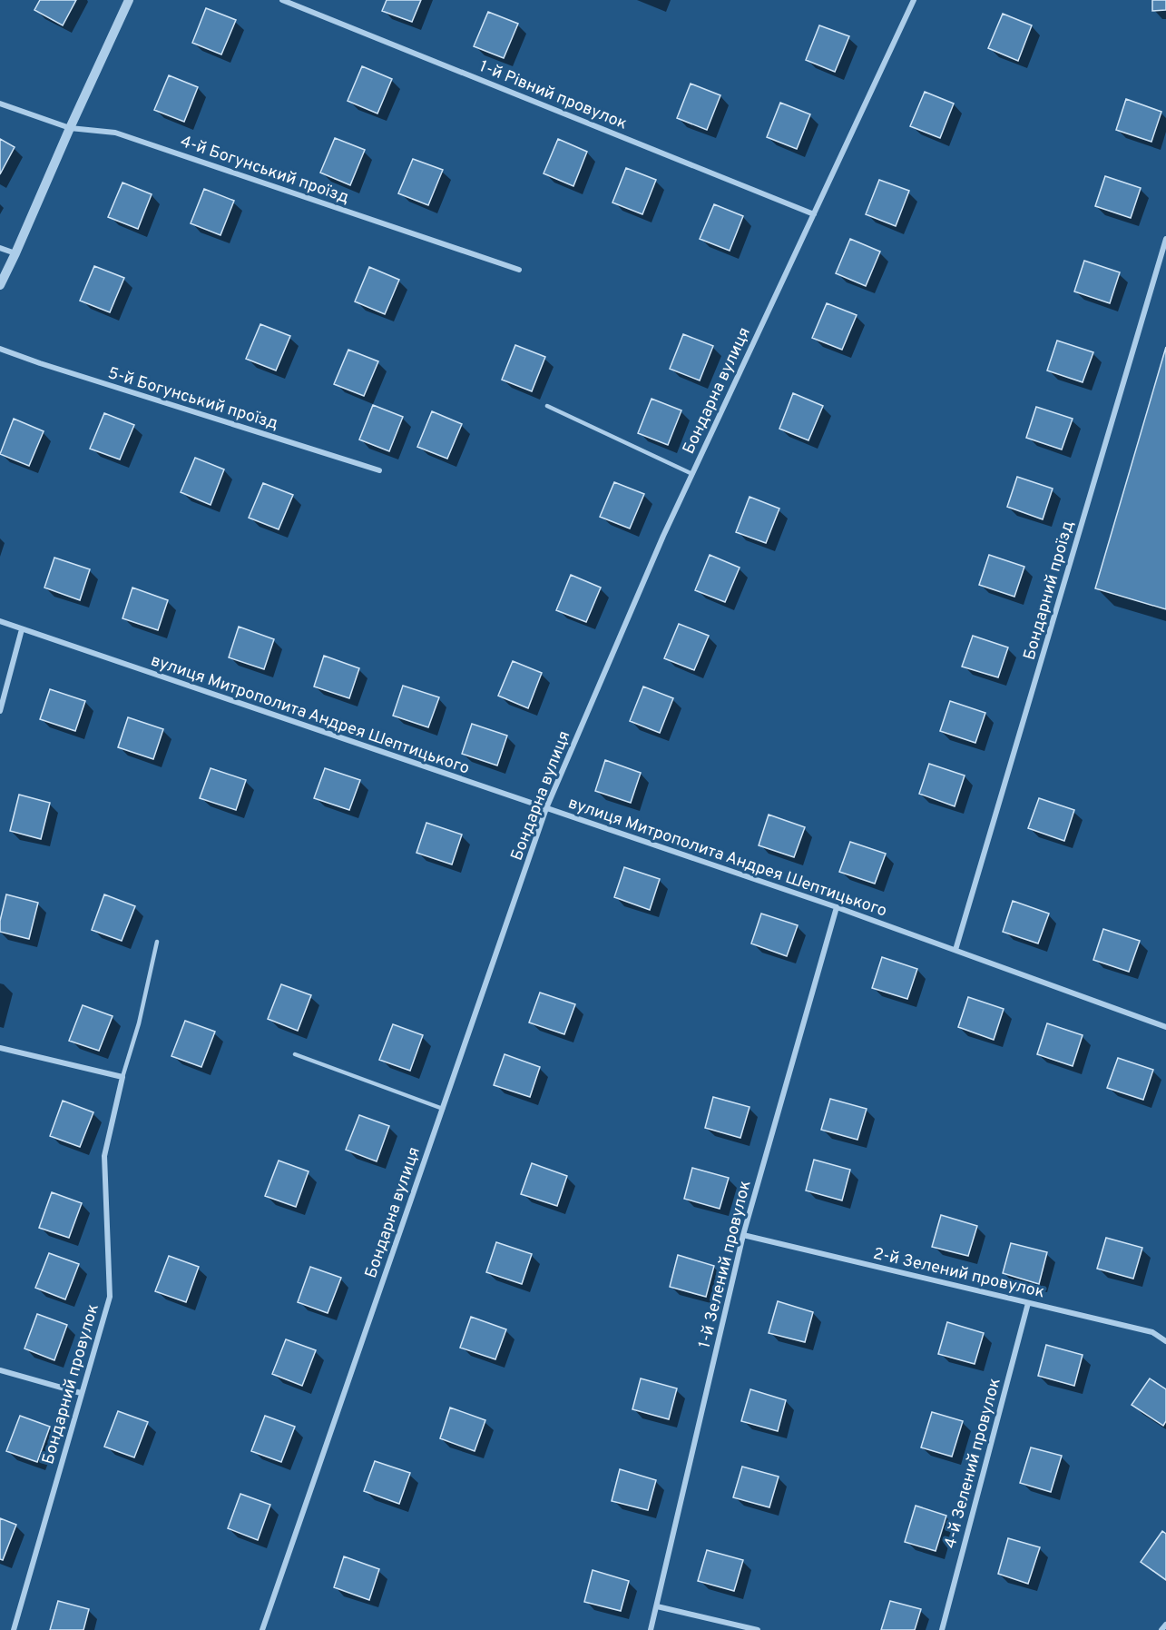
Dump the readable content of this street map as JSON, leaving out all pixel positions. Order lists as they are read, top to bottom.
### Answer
{
  "streets": {
    "street": [
      "1-й Рівний провулок",
      "4-й Богунський проїзд",
      "Бондарна вулиця",
      "5-й Богунський проїзд",
      "Бондарний проїзд",
      "вулиця Митрополита Андрея Шептицького",
      "1-й Зелений провулок",
      "2-й Зелений провулок",
      "Бондарний провулок",
      "4-й Зелений провулок"
    ]
  },
  "crossings": [
    ["1-й Рівний провулок", "Бондарна вулиця"],
    ["Бондарна вулиця", "вулиця Митрополита Андрея Шептицького"],
    ["Бондарний проїзд", "вулиця Митрополита Андрея Шептицького"],
    ["вулиця Митрополита Андрея Шептицького", "1-й Зелений провулок"],
    ["1-й Зелений провулок", "2-й Зелений провулок"],
    ["2-й Зелений провулок", "4-й Зелений провулок"]
  ]
}
